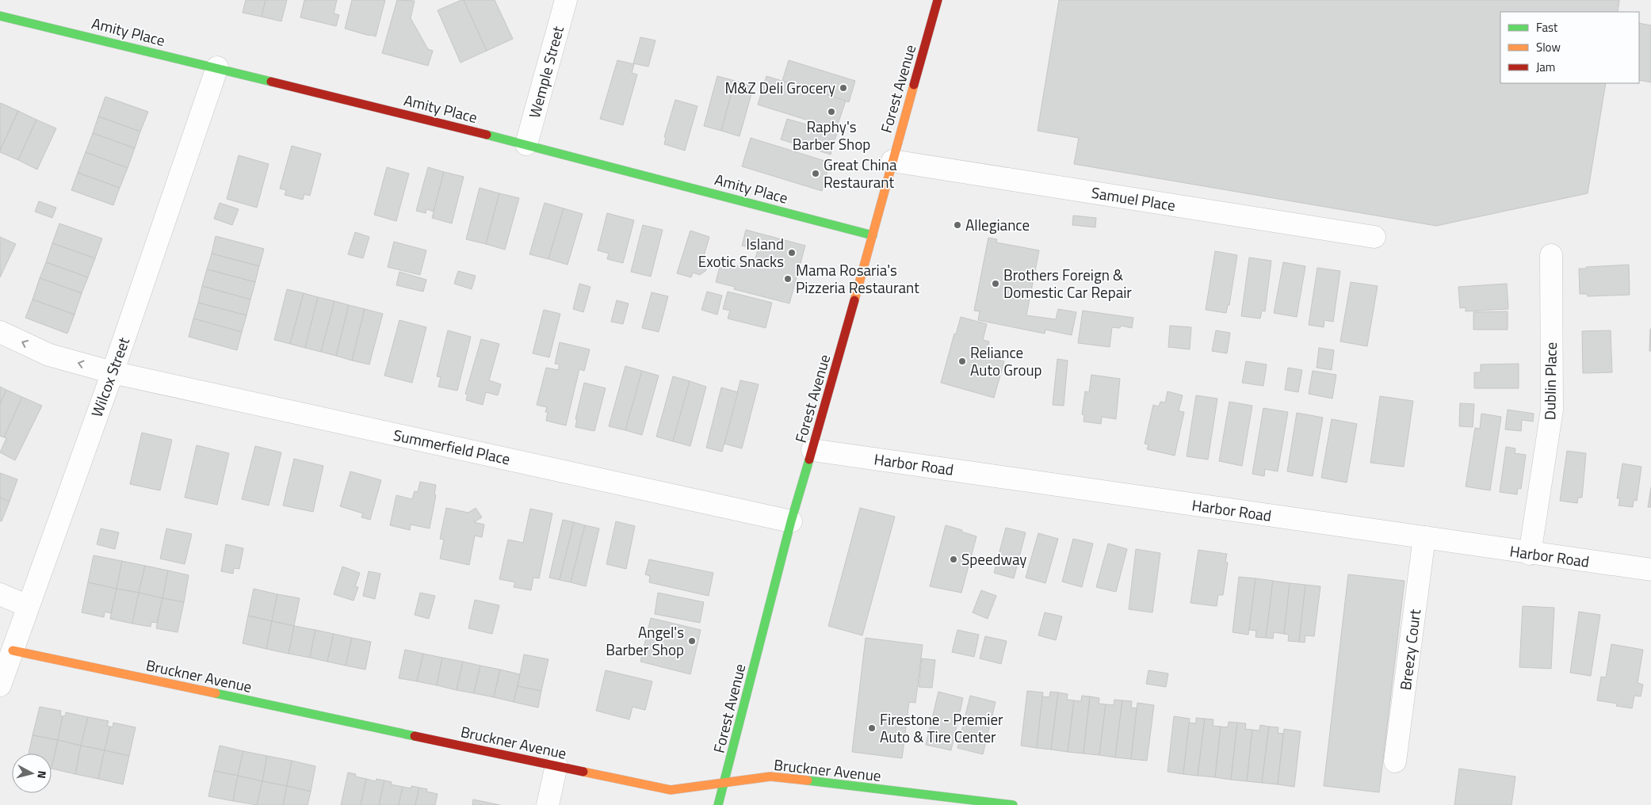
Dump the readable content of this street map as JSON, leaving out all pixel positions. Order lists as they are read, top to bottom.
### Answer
{
  "streets": {
    "street": [
      "Amity Place",
      "Wemple Street",
      "Forest Avenue",
      "Samuel Place",
      "Wilcox Street",
      "Dublin Place",
      "Summerfield Place",
      "Harbor Road",
      "Breezy Court",
      "Bruckner Avenue"
    ]
  },
  "crossings": [
    ["Amity Place", "Wemple Street"],
    ["Amity Place", "Forest Avenue"],
    ["Amity Place", "Wilcox Street"],
    ["Forest Avenue", "Samuel Place"],
    ["Forest Avenue", "Summerfield Place"],
    ["Forest Avenue", "Harbor Road"],
    ["Forest Avenue", "Bruckner Avenue"],
    ["Wilcox Street", "Summerfield Place"],
    ["Wilcox Street", "Bruckner Avenue"],
    ["Dublin Place", "Harbor Road"],
    ["Harbor Road", "Breezy Court"]
  ],
  "places": [
    "M&Z Deli Grocery",
    "Raphy's Barber Shop",
    "Great China Restaurant",
    "Allegiance",
    "Island Exotic Snacks",
    "Mama Rosaria's Pizzeria Restaurant",
    "Brothers Foreign & Domestic Car Repair",
    "Reliance Auto Group",
    "Speedway",
    "Angel's Barber Shop",
    "Firestone - Premier Auto & Tire Center"
  ],
  "legend": ["Fast", "Slow", "Jam"],
  "north": "right"
}
